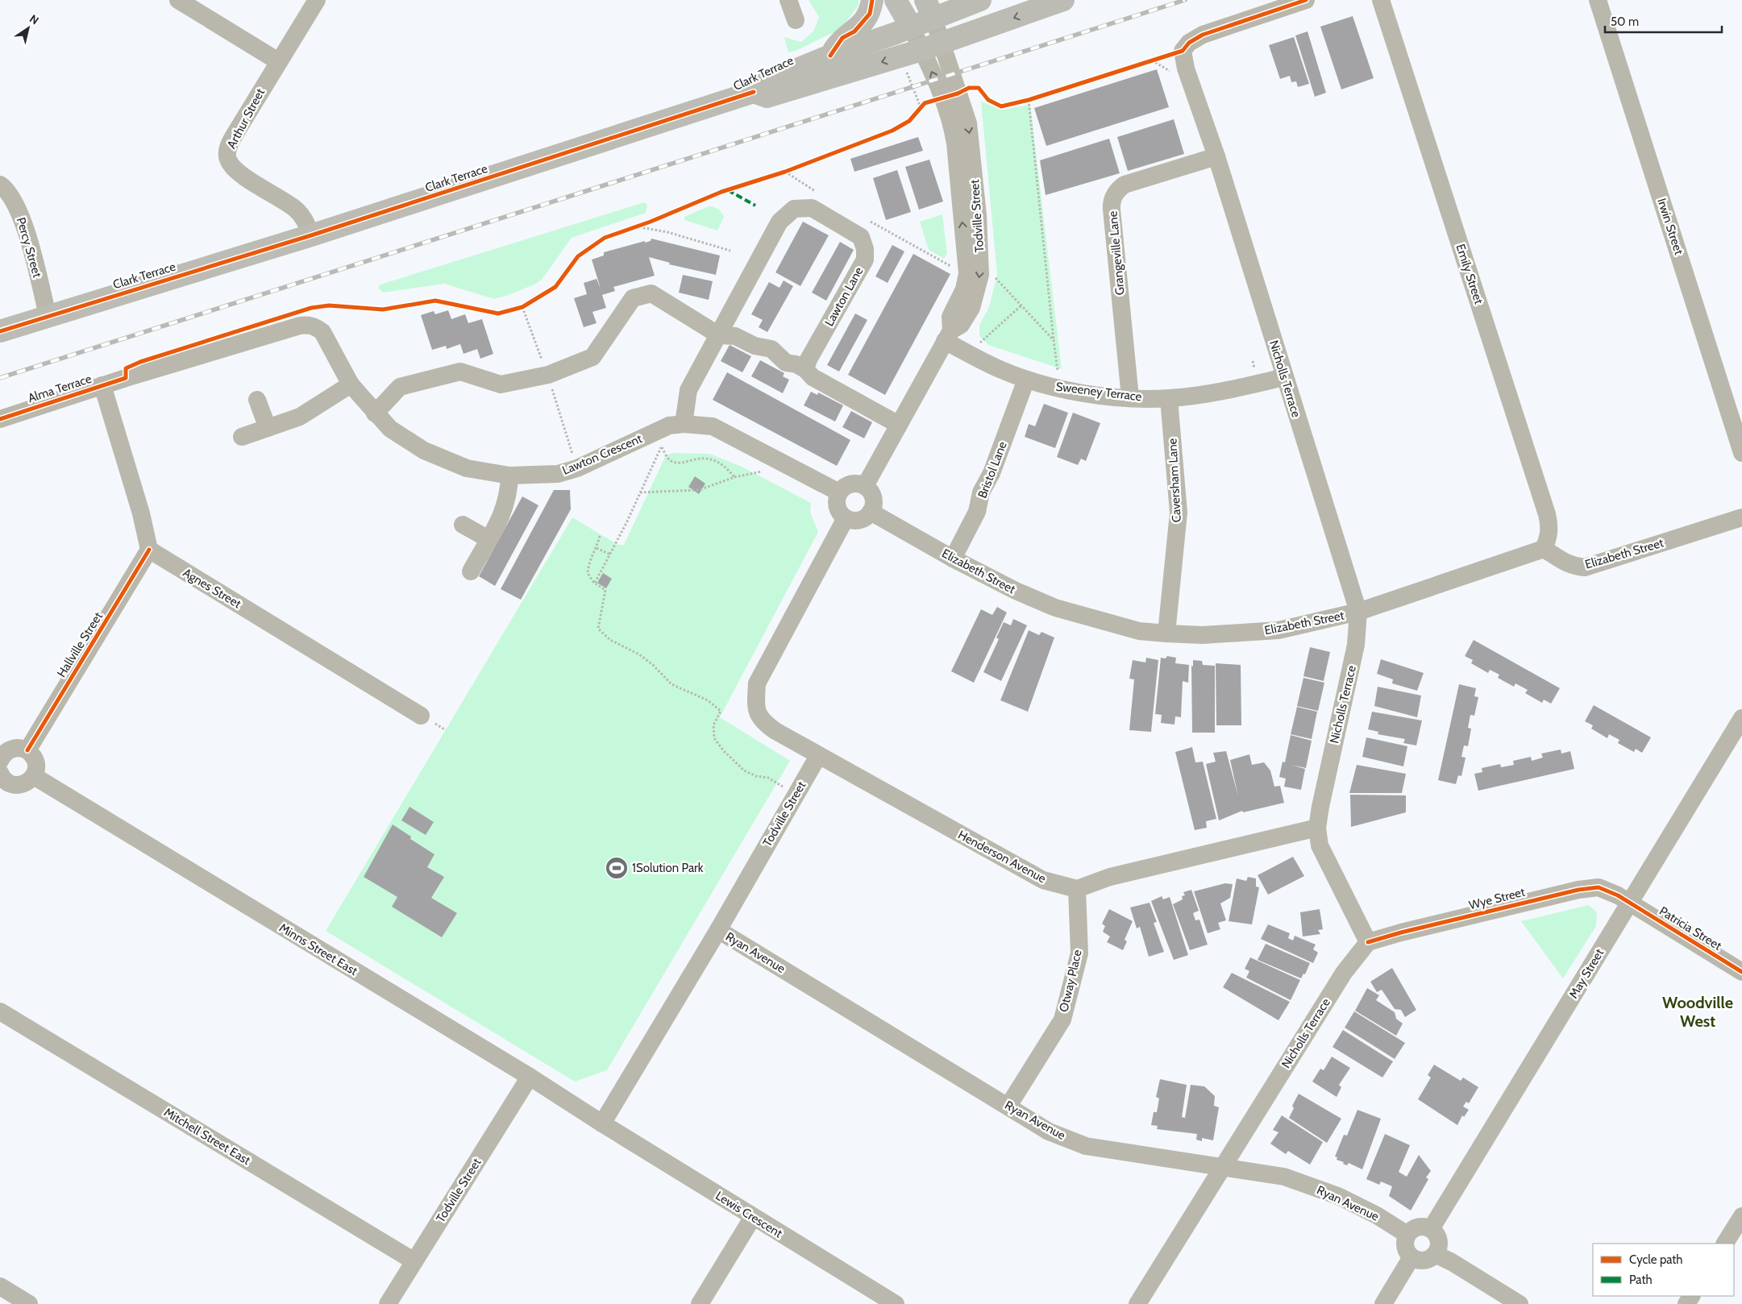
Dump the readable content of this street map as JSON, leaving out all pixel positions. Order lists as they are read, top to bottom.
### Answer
{
  "streets": {
    "main road": ["Clark Terrace"],
    "street": [
      "Arthur Street",
      "Todville Street",
      "Irwin Street",
      "Percy Street",
      "Grangeville Lane",
      "Emily Street",
      "Lawton Lane",
      "Nicholls Terrace",
      "Alma Terrace",
      "Sweeney Terrace",
      "Lawton Crescent",
      "Bristol Lane",
      "Caversham Lane",
      "Elizabeth Street",
      "Agnes Street",
      "Hallville Street",
      "Henderson Avenue",
      "Wye Street",
      "Patricia Street",
      "Minns Street East",
      "Ryan Avenue",
      "May Street",
      "Otway Place",
      "Mitchell Street East",
      "Lewis Crescent"
    ]
  },
  "crossings": [
    ["Clark Terrace", "Arthur Street"],
    ["Clark Terrace", "Todville Street"],
    ["Clark Terrace", "Percy Street"],
    ["Todville Street", "Sweeney Terrace"],
    ["Todville Street", "Elizabeth Street"],
    ["Todville Street", "Henderson Avenue"],
    ["Todville Street", "Minns Street East"],
    ["Todville Street", "Ryan Avenue"],
    ["Todville Street", "Mitchell Street East"],
    ["Todville Street", "Lewis Crescent"],
    ["Grangeville Lane", "Nicholls Terrace"],
    ["Grangeville Lane", "Sweeney Terrace"],
    ["Emily Street", "Elizabeth Street"],
    ["Nicholls Terrace", "Sweeney Terrace"],
    ["Nicholls Terrace", "Elizabeth Street"],
    ["Nicholls Terrace", "Wye Street"],
    ["Nicholls Terrace", "Ryan Avenue"],
    ["Alma Terrace", "Lawton Crescent"],
    ["Sweeney Terrace", "Bristol Lane"],
    ["Sweeney Terrace", "Caversham Lane"],
    ["Bristol Lane", "Elizabeth Street"],
    ["Caversham Lane", "Elizabeth Street"],
    ["Agnes Street", "Hallville Street"],
    ["Hallville Street", "Minns Street East"],
    ["Henderson Avenue", "Otway Place"],
    ["Wye Street", "Patricia Street"],
    ["Wye Street", "May Street"],
    ["Patricia Street", "May Street"],
    ["Minns Street East", "Lewis Crescent"],
    ["Ryan Avenue", "May Street"],
    ["Ryan Avenue", "Otway Place"]
  ],
  "districts": ["Woodville West"],
  "places": {
    "sports": ["1Solution Park"]
  },
  "legend": ["Cycle path", "Path"],
  "scale_bar": "50 m",
  "north": "top right"
}
